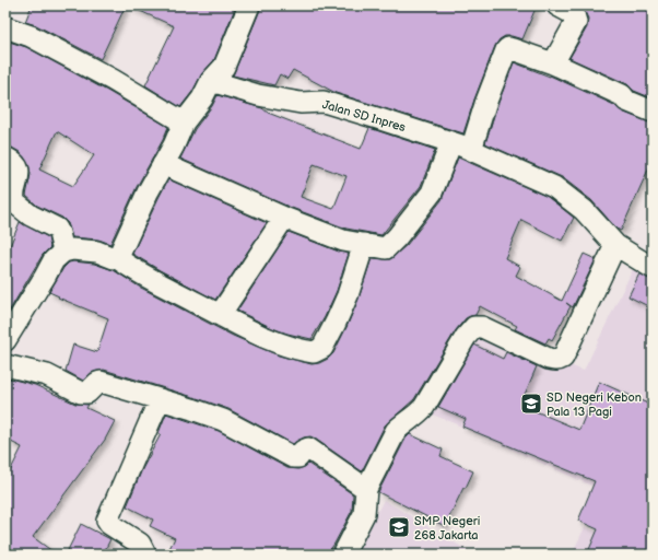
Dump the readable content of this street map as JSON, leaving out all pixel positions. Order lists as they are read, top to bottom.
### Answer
{
  "streets": {
    "street": ["Jalan SD Inpres"]
  },
  "places": {
    "school or university": ["SD Negeri Kebon Pala 13 Pagi", "SMP Negeri 268 Jakarta"]
  }
}
